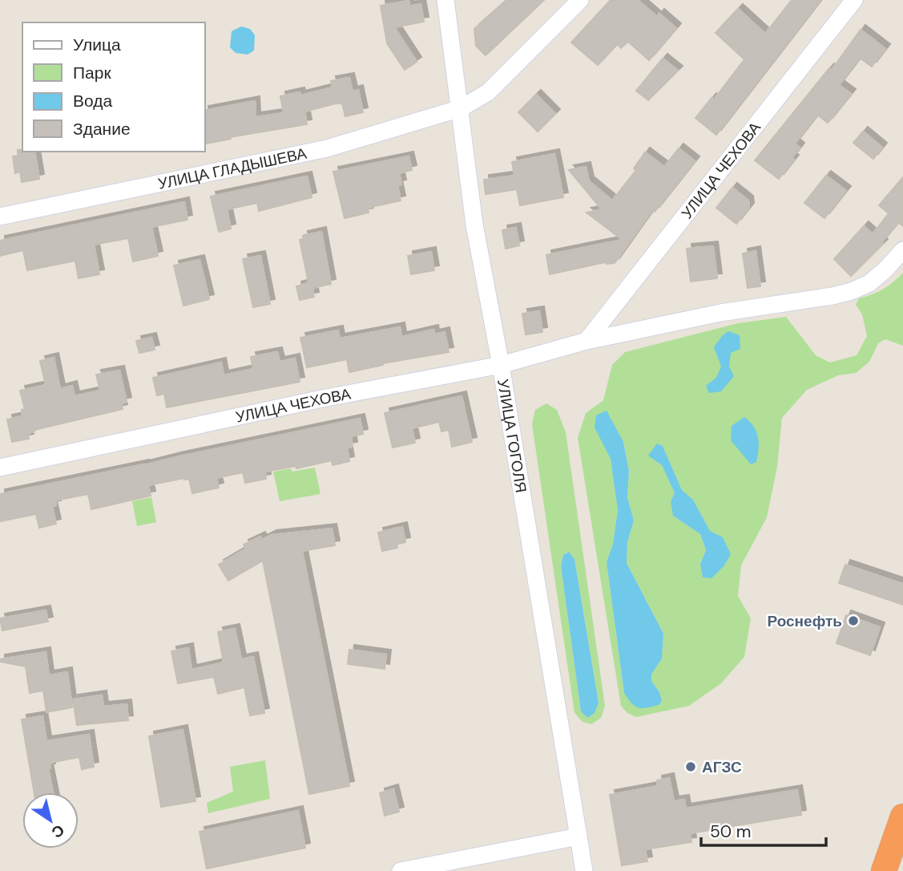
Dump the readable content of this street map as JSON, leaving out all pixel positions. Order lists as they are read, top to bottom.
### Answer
{
  "streets": {
    "street": ["УЛИЦА ГЛАДЫШЕВА", "УЛИЦА ЧЕХОВА", "УЛИЦА ГОГОЛЯ"]
  },
  "crossings": [
    ["УЛИЦА ГЛАДЫШЕВА", "УЛИЦА ГОГОЛЯ"],
    ["УЛИЦА ЧЕХОВА", "УЛИЦА ГОГОЛЯ"]
  ],
  "places": ["Роснефть", "АГЗС"],
  "legend": [
    "Улица",
    "Парк",
    "Вода",
    "Здание"
  ],
  "scale_bar": "50 m",
  "north": "bottom right"
}
